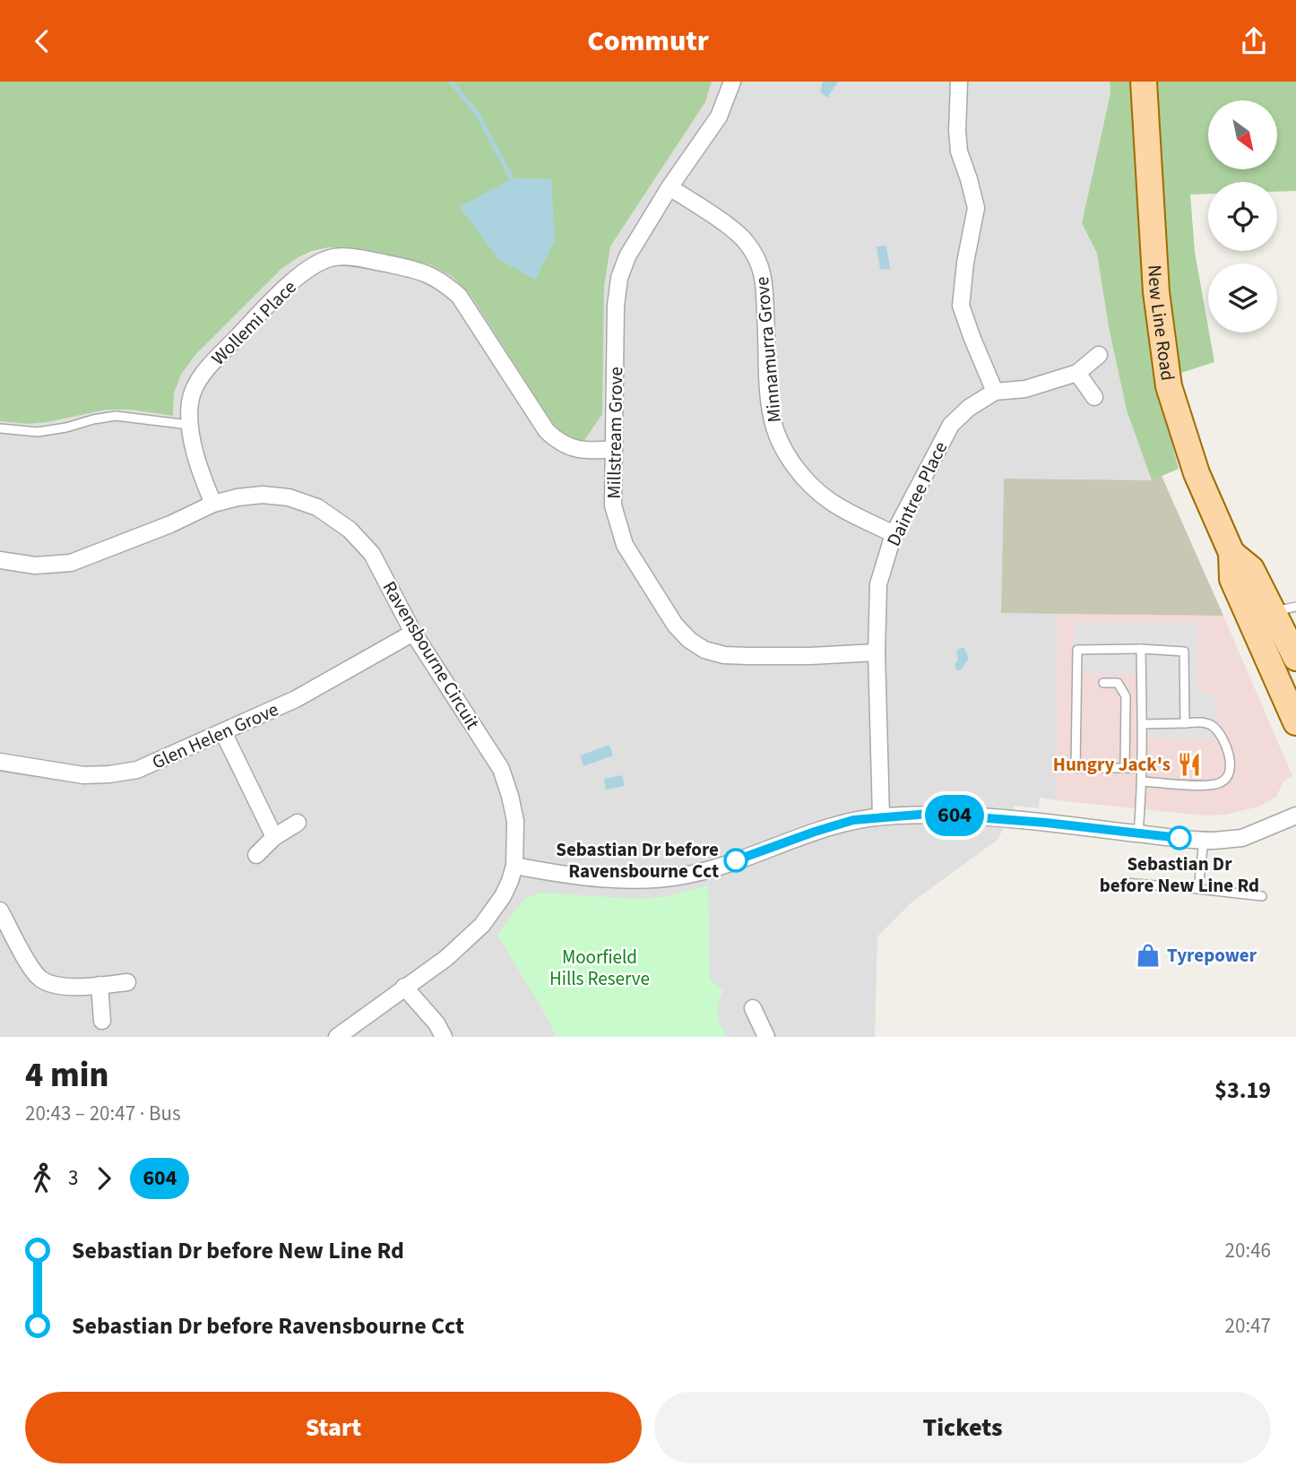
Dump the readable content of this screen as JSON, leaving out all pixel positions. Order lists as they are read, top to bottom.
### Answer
{
  "streets": {
    "main road": ["New Line Road"],
    "street": [
      "Wollemi Place",
      "Minnamurra Grove",
      "Millstream Grove",
      "Daintree Place",
      "Ravensbourne Circuit",
      "Glen Helen Grove"
    ]
  },
  "crossings": [
    ["Wollemi Place", "Millstream Grove"],
    ["Wollemi Place", "Ravensbourne Circuit"],
    ["Minnamurra Grove", "Millstream Grove"],
    ["Minnamurra Grove", "Daintree Place"],
    ["Millstream Grove", "Daintree Place"],
    ["Ravensbourne Circuit", "Glen Helen Grove"]
  ],
  "parks": ["Moorfield Hills Reserve"],
  "places": {
    "restaurant": ["Hungry Jack's"],
    "other": ["Sebastian Dr before New Line Rd", "Sebastian Dr before Ravensbourne Cct"],
    "shop": ["Tyrepower"]
  },
  "lines": ["bus line 604"],
  "north": "bottom right",
  "page": {
    "header": "Commutr",
    "on_map": "604",
    "heading": ["4 min", "20:43 – 20:47 · Bus", "$3.19"],
    "legs": ["3", "604"],
    "list": [
      {
        "name": "Sebastian Dr before New Line Rd",
        "value": "20:46"
      },
      {
        "name": "Sebastian Dr before Ravensbourne Cct",
        "value": "20:47"
      }
    ],
    "buttons": ["Start", "Tickets"]
  }
}
